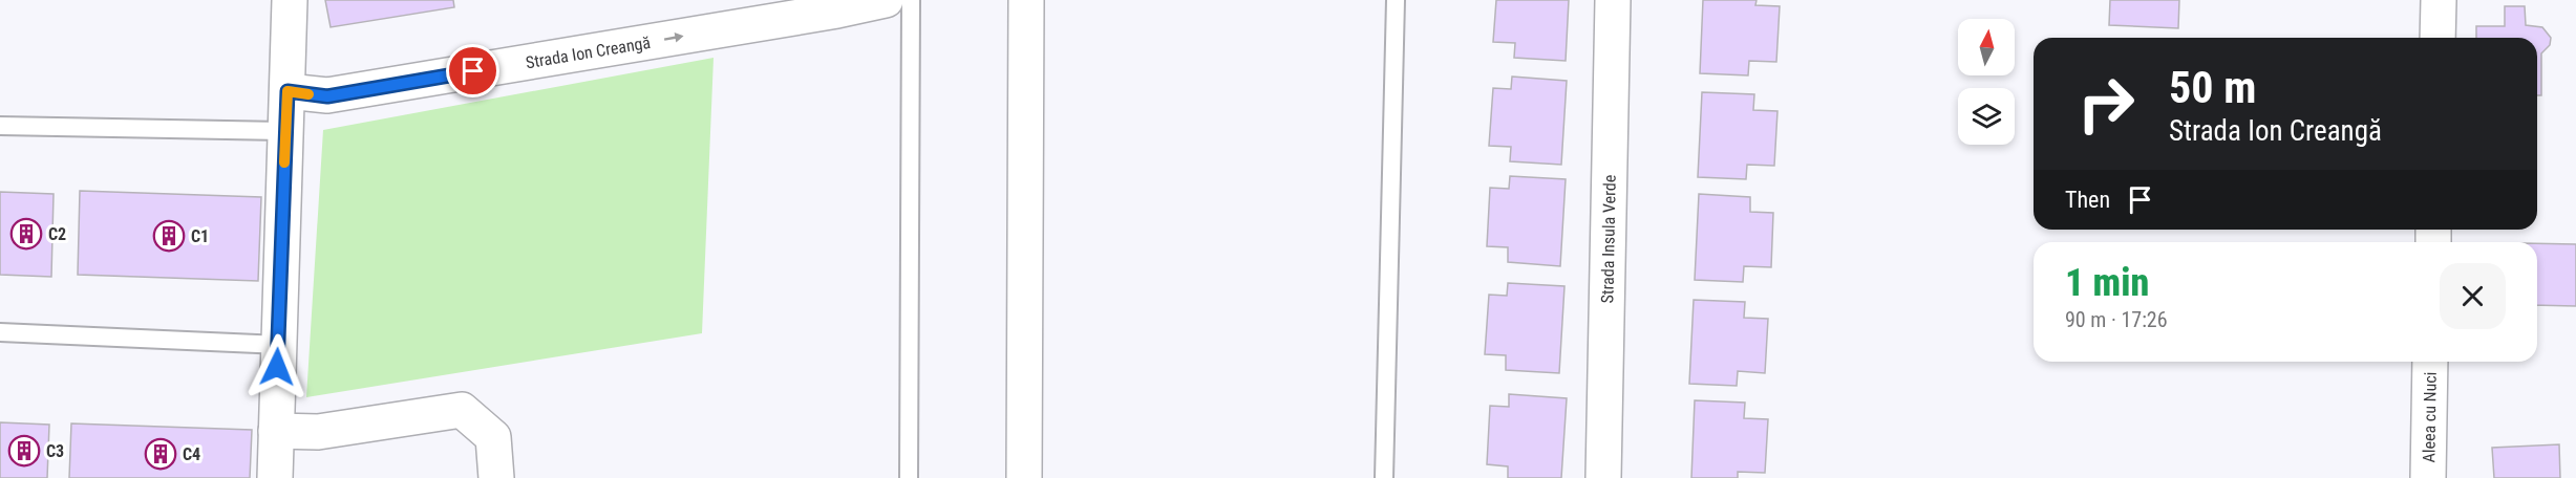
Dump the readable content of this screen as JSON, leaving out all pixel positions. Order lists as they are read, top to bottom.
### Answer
{
  "streets": {
    "street": ["Strada Ion Creangă", "Strada Insula Verde", "Aleea cu Nuci"]
  },
  "one_way": ["Strada Ion Creangă"],
  "places": {
    "building": [
      "C2",
      "C1",
      "C3",
      "C4"
    ]
  },
  "north": "top",
  "page": {
    "turn": ["50 m", "Strada Ion Creangă"],
    "then": "Then",
    "heading": ["1 min", "90 m · 17:26"]
  }
}
